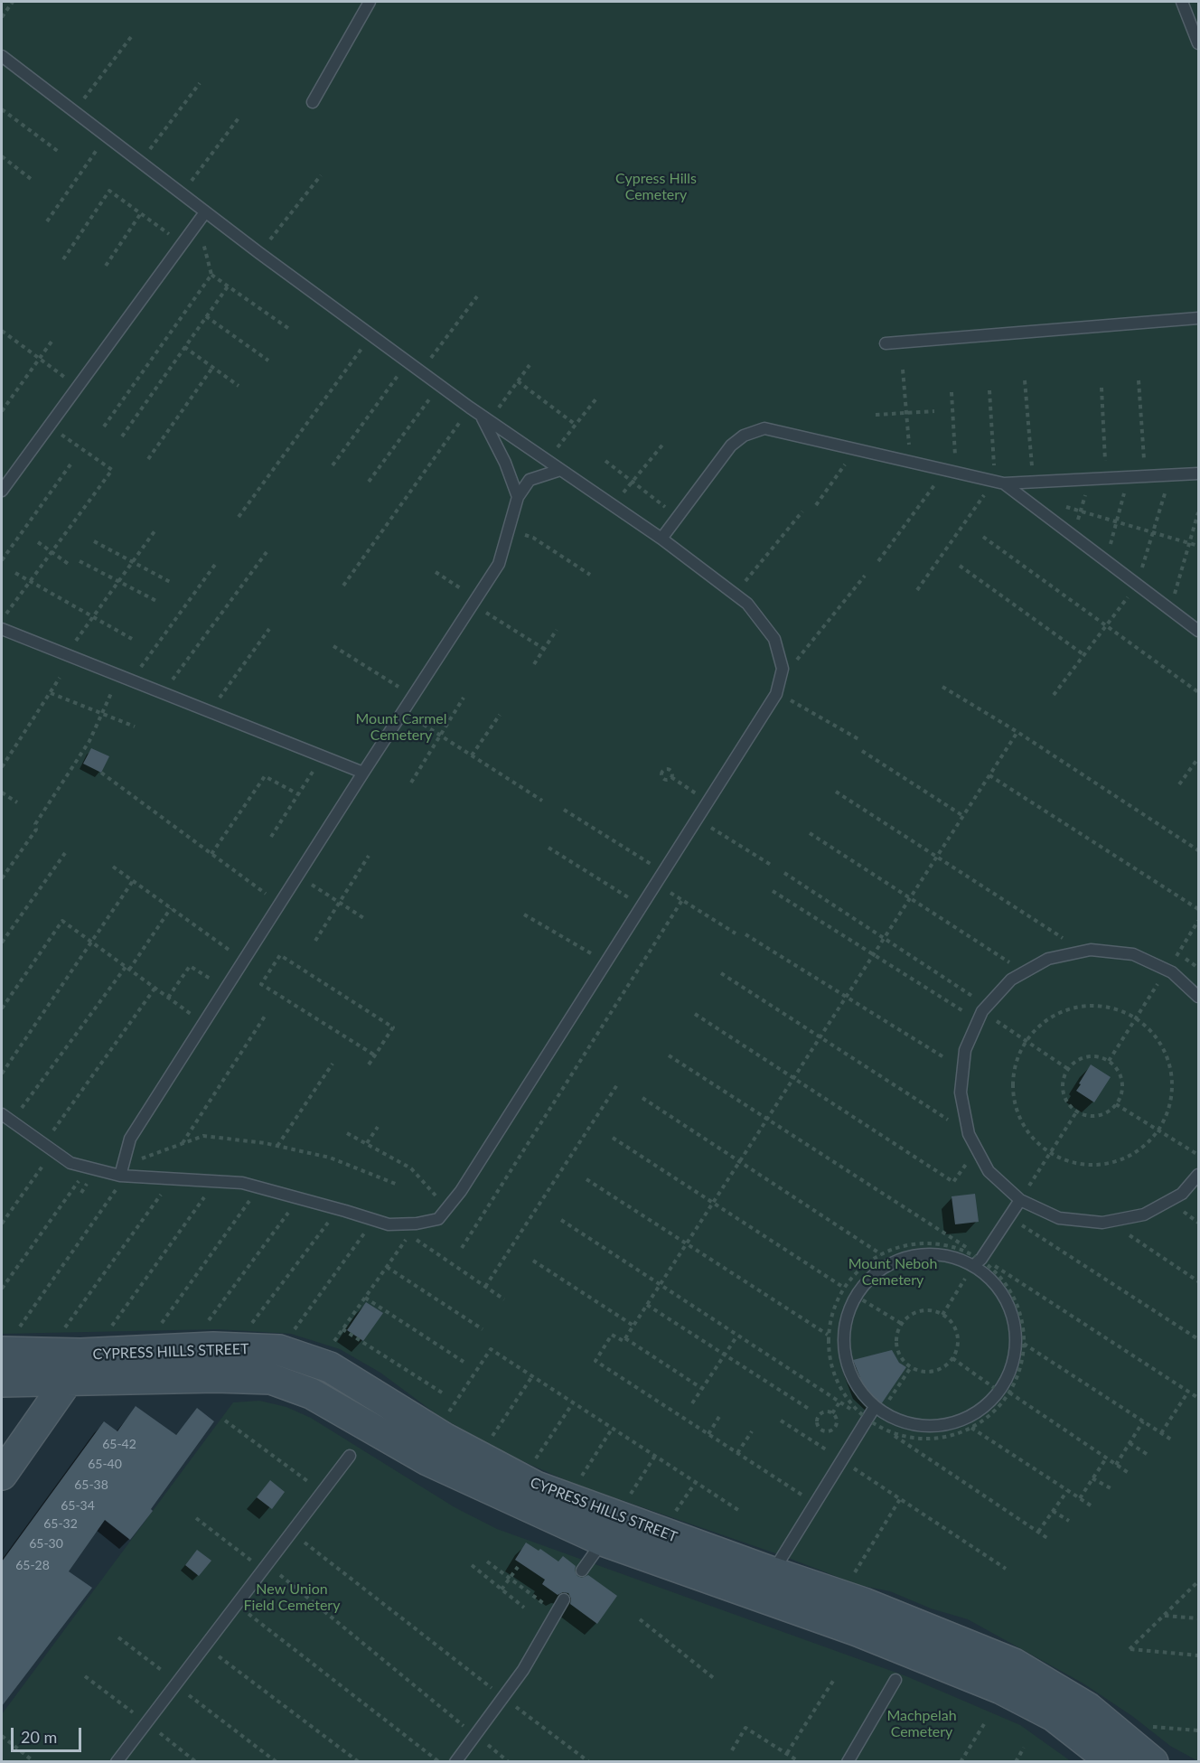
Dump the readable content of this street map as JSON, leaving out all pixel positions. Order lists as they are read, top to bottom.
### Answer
{
  "streets": {
    "street": ["CYPRESS HILLS STREET"]
  },
  "parks": [
    "Cypress Hills Cemetery",
    "Mount Carmel Cemetery",
    "Mount Neboh Cemetery",
    "New Union Field Cemetery",
    "Machpelah Cemetery"
  ],
  "house_numbers": [
    "65-42",
    "65-40",
    "65-38",
    "65-34",
    "65-32",
    "65-30",
    "65-28"
  ],
  "scale_bar": "20 m"
}
